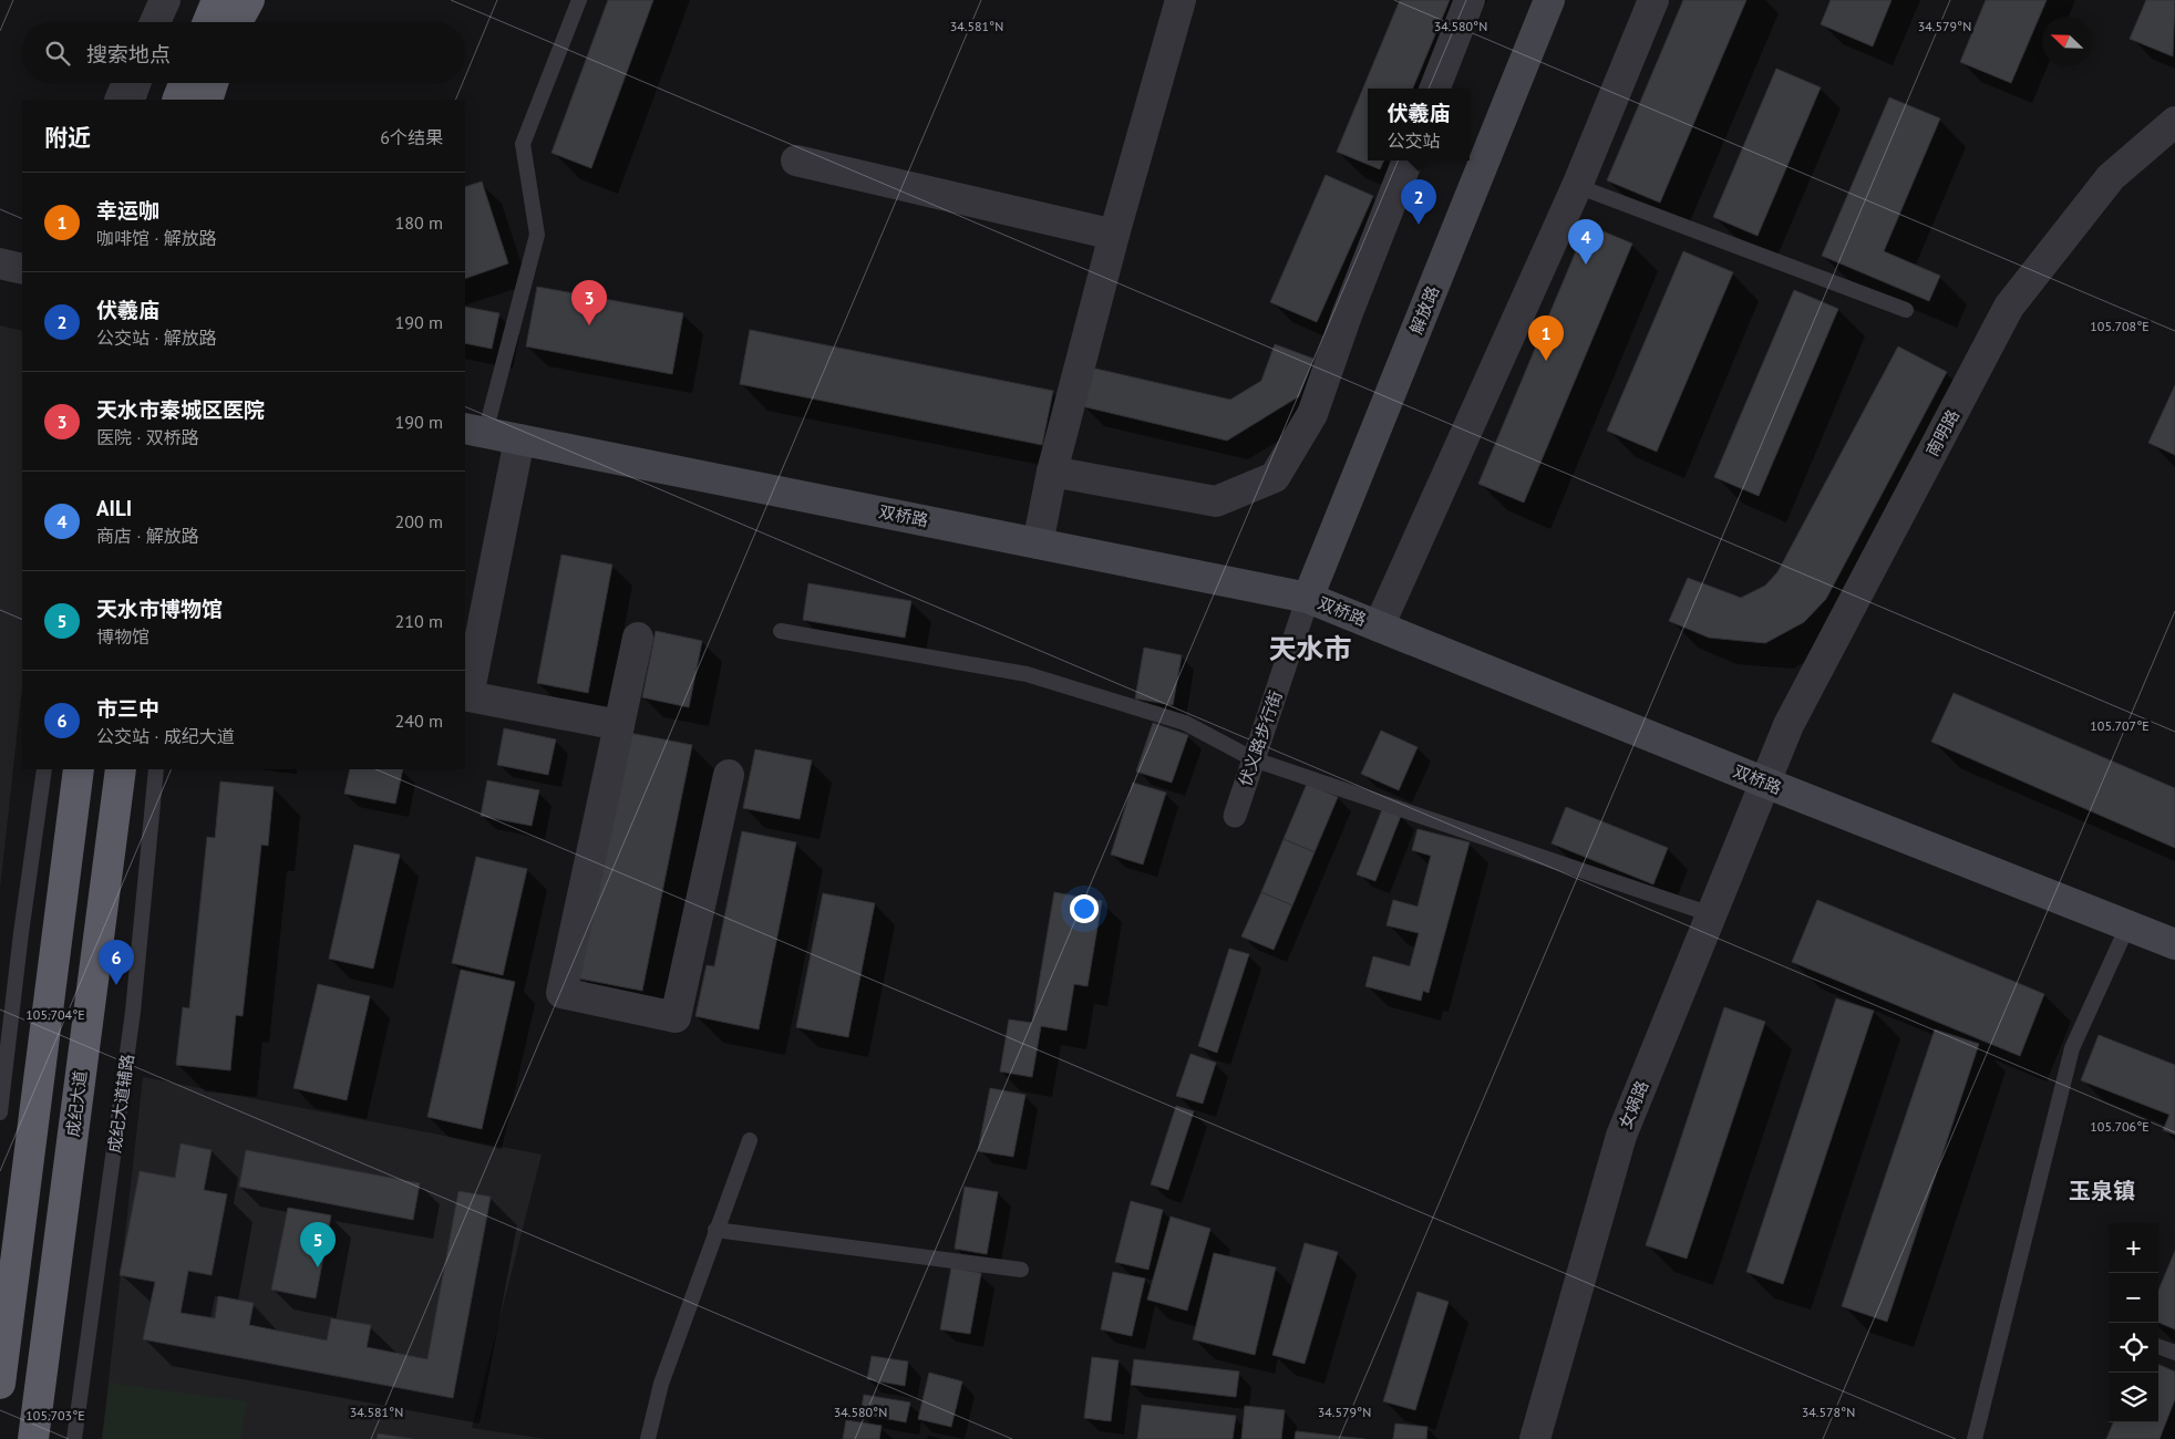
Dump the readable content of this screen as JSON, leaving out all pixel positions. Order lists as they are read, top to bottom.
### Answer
{
  "streets": {
    "highway": ["成纪大道"],
    "main road": ["解放路", "双桥路"],
    "street": ["南明路", "伏义路步行街", "女娲路"],
    "lane": ["成纪大道辅路"]
  },
  "crossings": [
    ["解放路", "双桥路"],
    ["解放路", "伏义路步行街"],
    ["南明路", "双桥路"],
    ["南明路", "女娲路"],
    ["双桥路", "伏义路步行街"],
    ["双桥路", "女娲路"]
  ],
  "districts": ["天水市", "玉泉镇"],
  "north": "top left",
  "page": {
    "search": "搜索地点",
    "popup": ["伏羲庙", "公交站"],
    "heading": ["附近", "6个结果"],
    "list": [
      {
        "mark": "1",
        "name": "幸运咖",
        "note": "咖啡馆 · 解放路",
        "value": "180 m"
      },
      {
        "mark": "2",
        "name": "伏羲庙",
        "note": "公交站 · 解放路",
        "value": "190 m"
      },
      {
        "mark": "3",
        "name": "天水市秦城区医院",
        "note": "医院 · 双桥路",
        "value": "190 m"
      },
      {
        "mark": "4",
        "name": "AILI",
        "note": "商店 · 解放路",
        "value": "200 m"
      },
      {
        "mark": "5",
        "name": "天水市博物馆",
        "note": "博物馆",
        "value": "210 m"
      },
      {
        "mark": "6",
        "name": "市三中",
        "note": "公交站 · 成纪大道",
        "value": "240 m"
      }
    ],
    "pins": [
      "2",
      "4",
      "3",
      "1",
      "6",
      "5"
    ],
    "map_buttons": ["+", "−"]
  },
  "coordinates": [
    "34.581°N",
    "34.580°N",
    "34.579°N",
    "105.708°E",
    "105.707°E",
    "105.704°E",
    "105.706°E",
    "34.578°N",
    "105.703°E"
  ]
}
